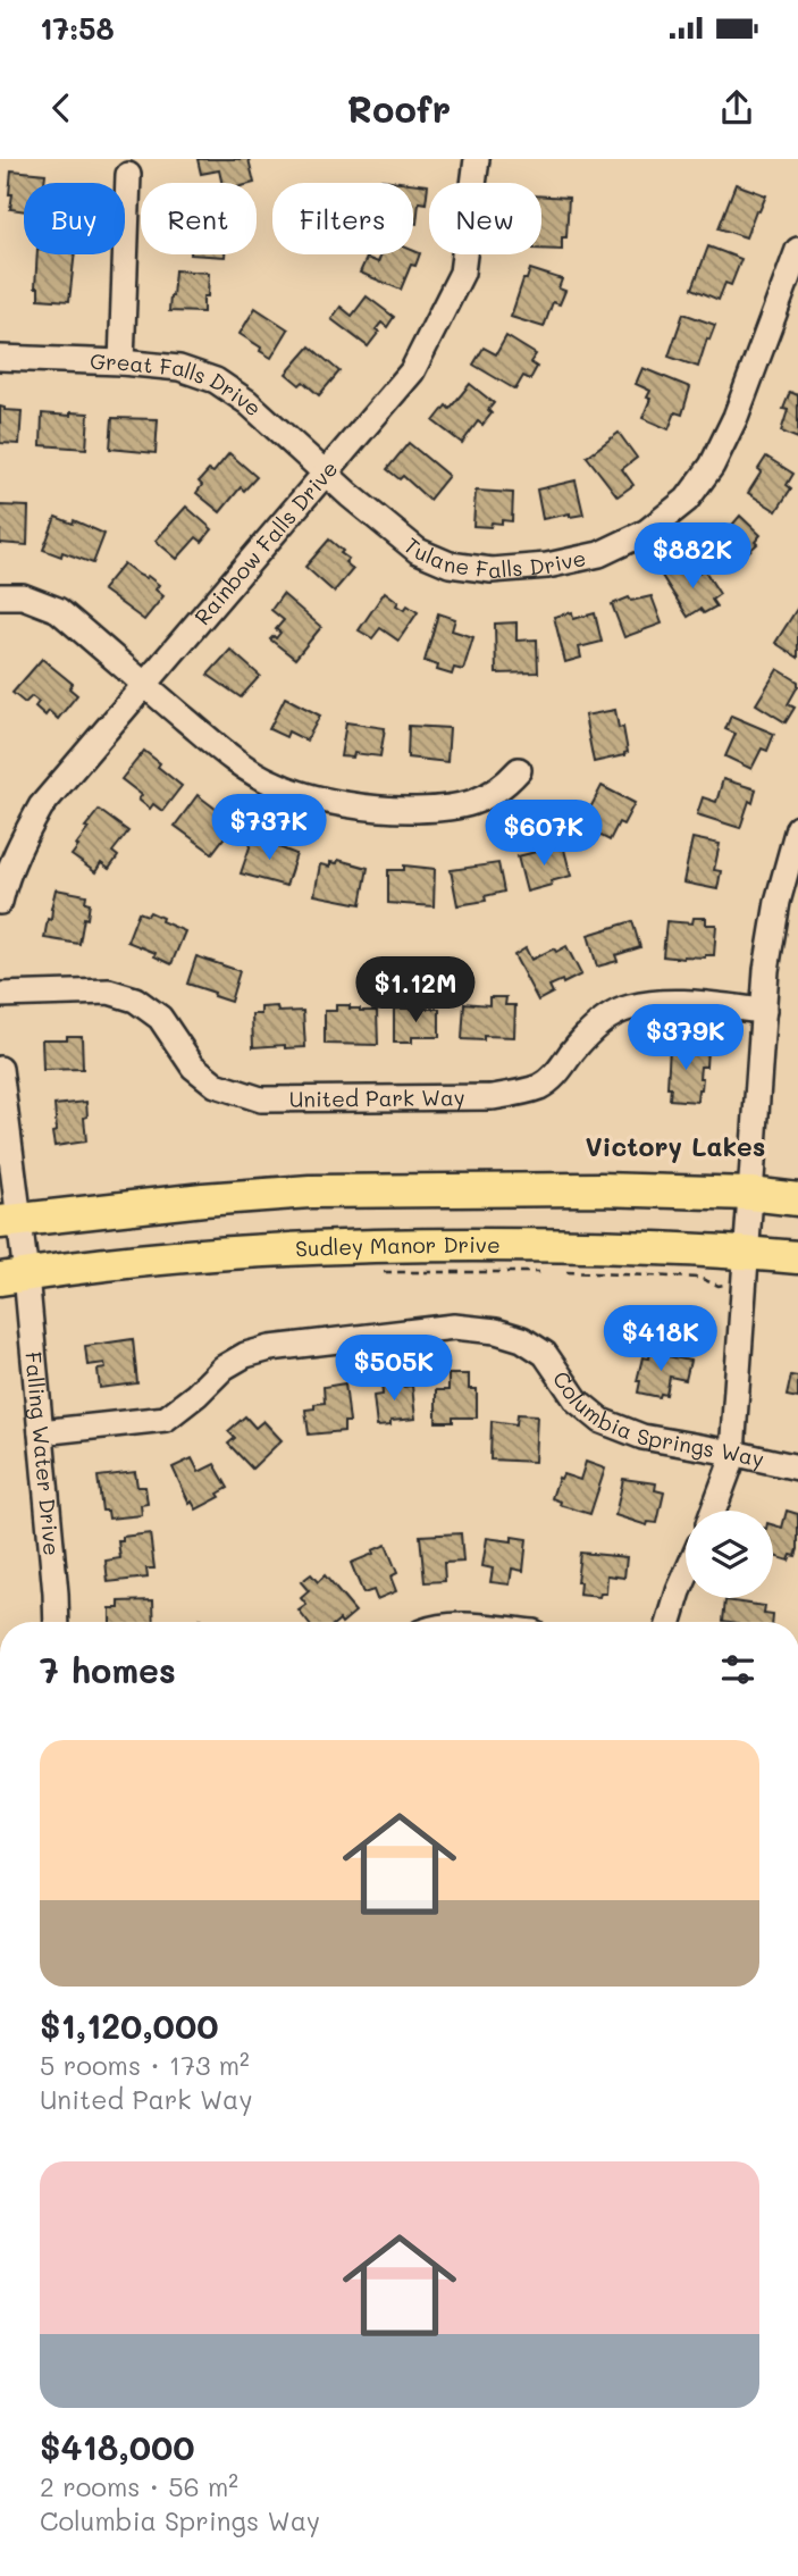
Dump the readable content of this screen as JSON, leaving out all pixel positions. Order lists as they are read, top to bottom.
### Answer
{
  "streets": {
    "main road": ["Sudley Manor Drive"],
    "street": [
      "Great Falls Drive",
      "Rainbow Falls Drive",
      "Tulane Falls Drive",
      "United Park Way",
      "Columbia Springs Way",
      "Falling Water Drive"
    ]
  },
  "crossings": [
    ["Great Falls Drive", "Rainbow Falls Drive"],
    ["Great Falls Drive", "Tulane Falls Drive"],
    ["Rainbow Falls Drive", "Tulane Falls Drive"],
    ["Sudley Manor Drive", "Falling Water Drive"],
    ["Columbia Springs Way", "Falling Water Drive"]
  ],
  "districts": ["Victory Lakes"],
  "page": {
    "status": "17:58",
    "header": "Roofr",
    "chip": [
      "Buy",
      "Rent",
      "Filters",
      "New"
    ],
    "price": [
      "$882K",
      "$737K",
      "$607K",
      "$1.12M",
      "$379K",
      "$418K",
      "$505K"
    ],
    "heading": "7 homes",
    "list": [
      {
        "name": "$1,120,000",
        "note": "5 rooms · 173 m² · United Park Way"
      },
      {
        "name": "$418,000",
        "note": "2 rooms · 56 m² · Columbia Springs Way"
      }
    ]
  }
}
